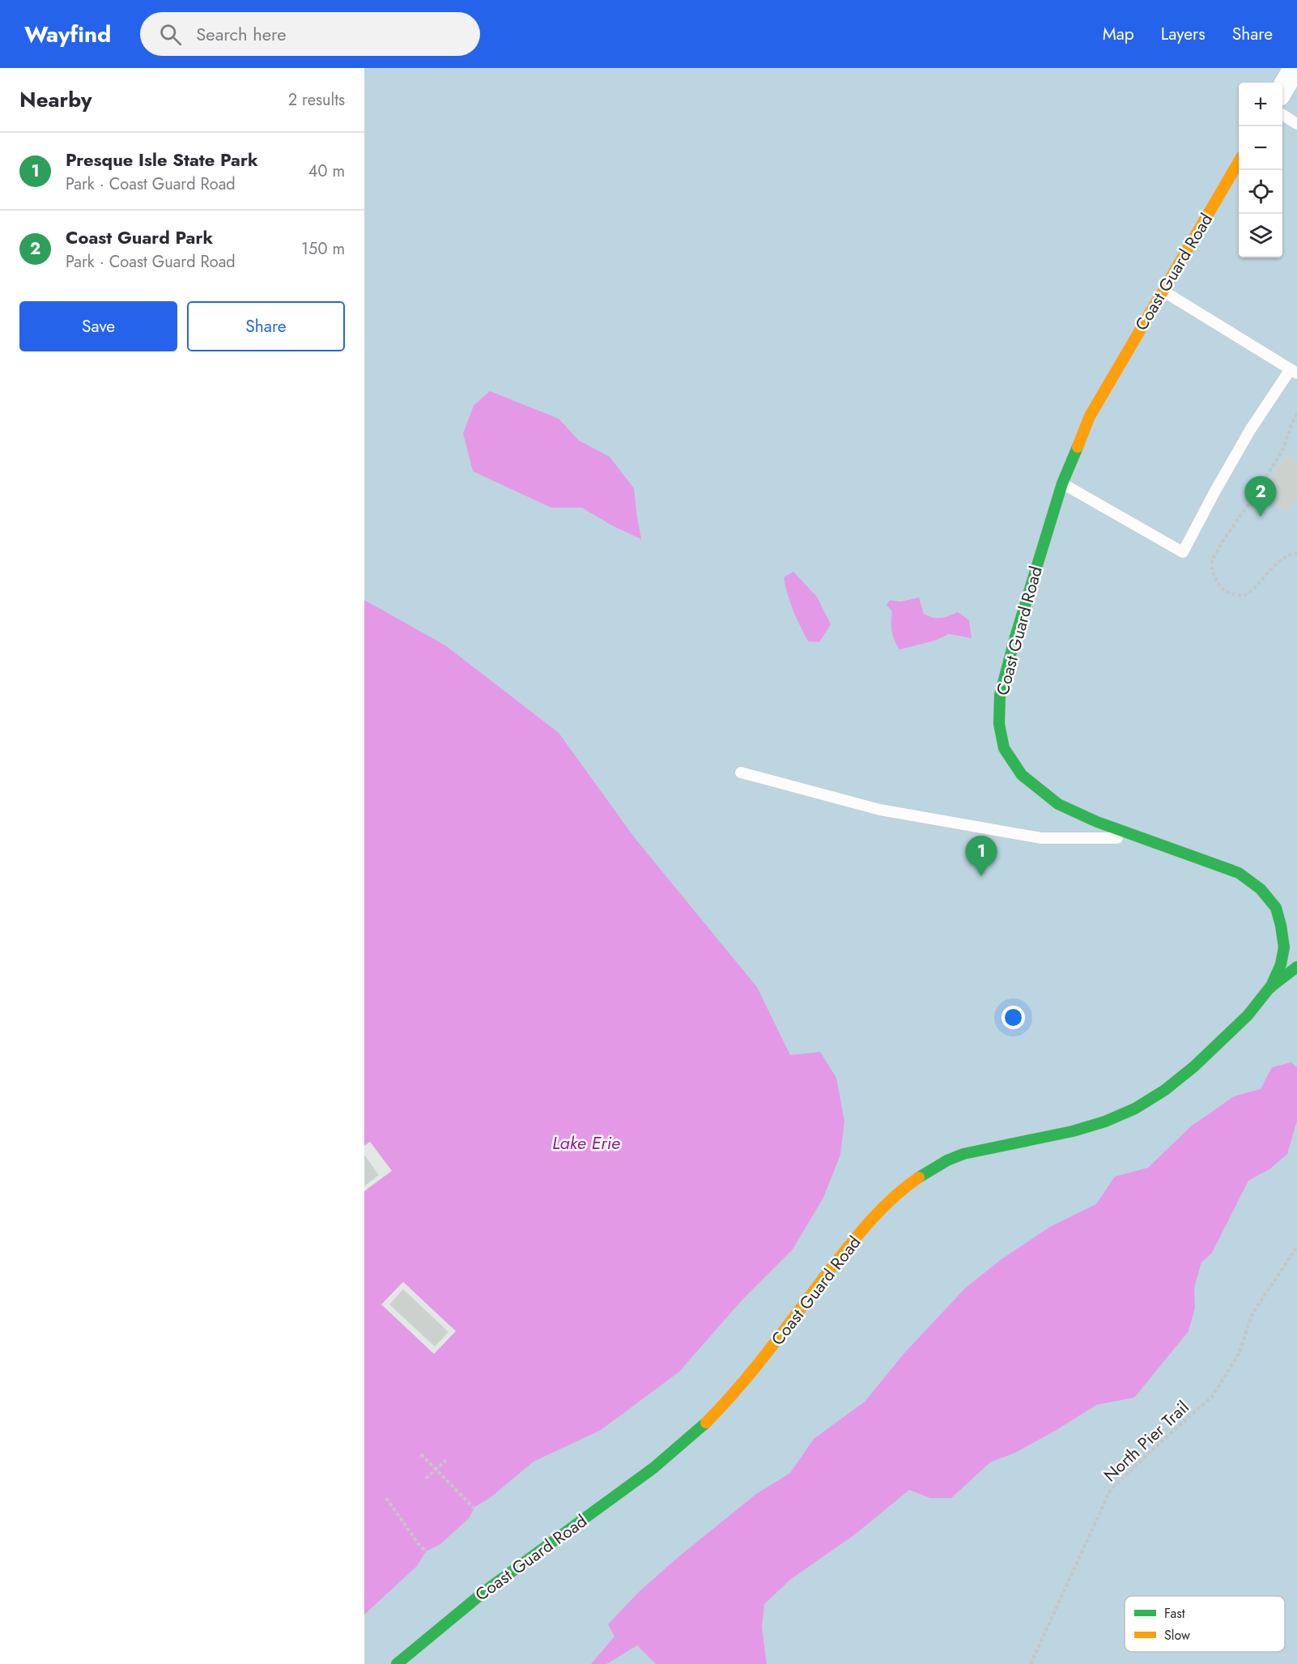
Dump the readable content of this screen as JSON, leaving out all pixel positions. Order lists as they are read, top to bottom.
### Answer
{
  "streets": {
    "street": ["Coast Guard Road"],
    "path": ["North Pier Trail"]
  },
  "water": ["Lake Erie"],
  "legend": ["Fast", "Slow"],
  "page": {
    "header": "Wayfind",
    "search": "Search here",
    "nav": ["Map", "Layers", "Share"],
    "heading": ["Nearby", "2 results"],
    "map_buttons": ["+", "−"],
    "list": [
      {
        "mark": "1",
        "name": "Presque Isle State Park",
        "note": "Park · Coast Guard Road",
        "value": "40 m"
      },
      {
        "mark": "2",
        "name": "Coast Guard Park",
        "note": "Park · Coast Guard Road",
        "value": "150 m"
      }
    ],
    "buttons": ["Save", "Share"],
    "pins": ["2", "1"]
  }
}
